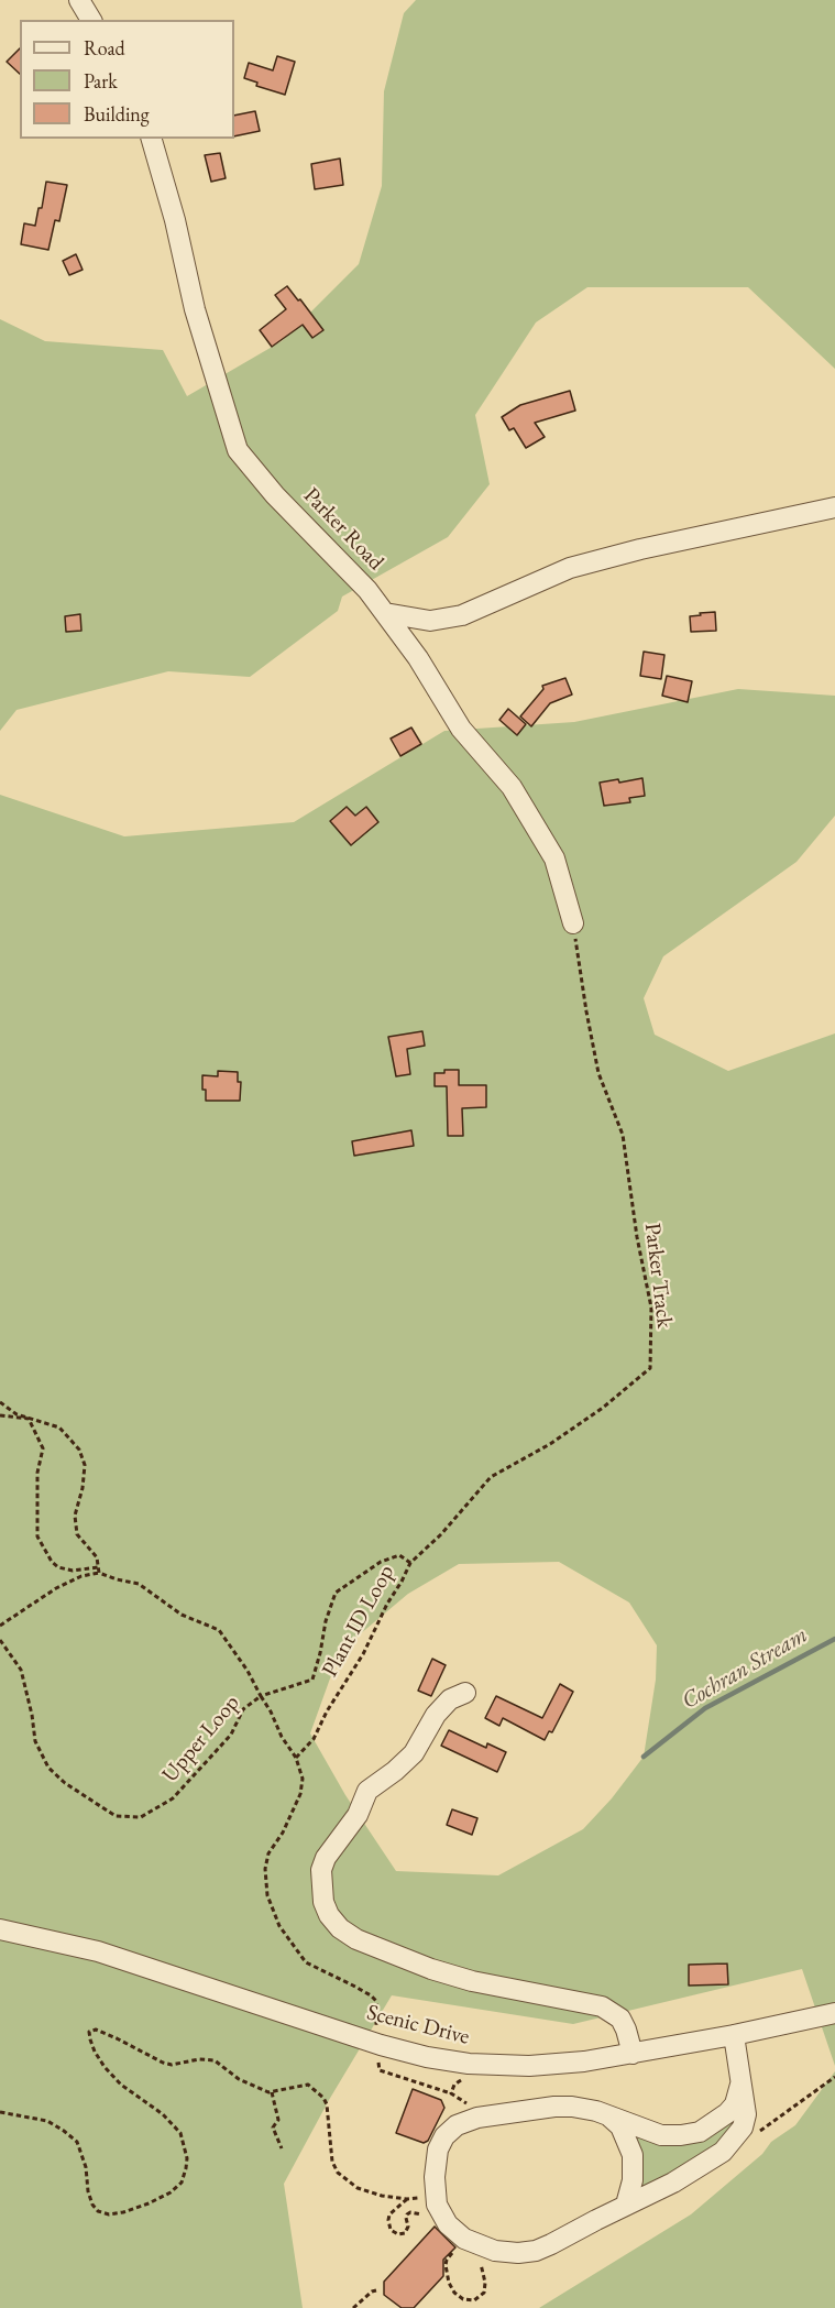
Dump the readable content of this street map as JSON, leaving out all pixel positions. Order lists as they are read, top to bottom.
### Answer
{
  "streets": {
    "street": ["Parker Road", "Scenic Drive"],
    "path": ["Parker Track", "Plant ID Loop", "Upper Loop"]
  },
  "crossings": [
    ["Parker Road", "Parker Track"],
    ["Parker Track", "Plant ID Loop"],
    ["Plant ID Loop", "Upper Loop"]
  ],
  "water": ["Cochran Stream"],
  "legend": ["Road", "Park", "Building"]
}
